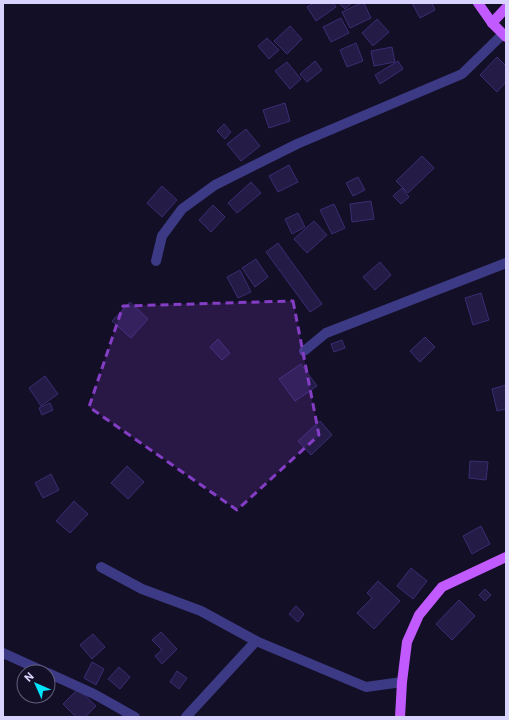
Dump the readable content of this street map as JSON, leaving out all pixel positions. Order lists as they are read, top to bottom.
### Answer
{
  "north": "top left"
}
